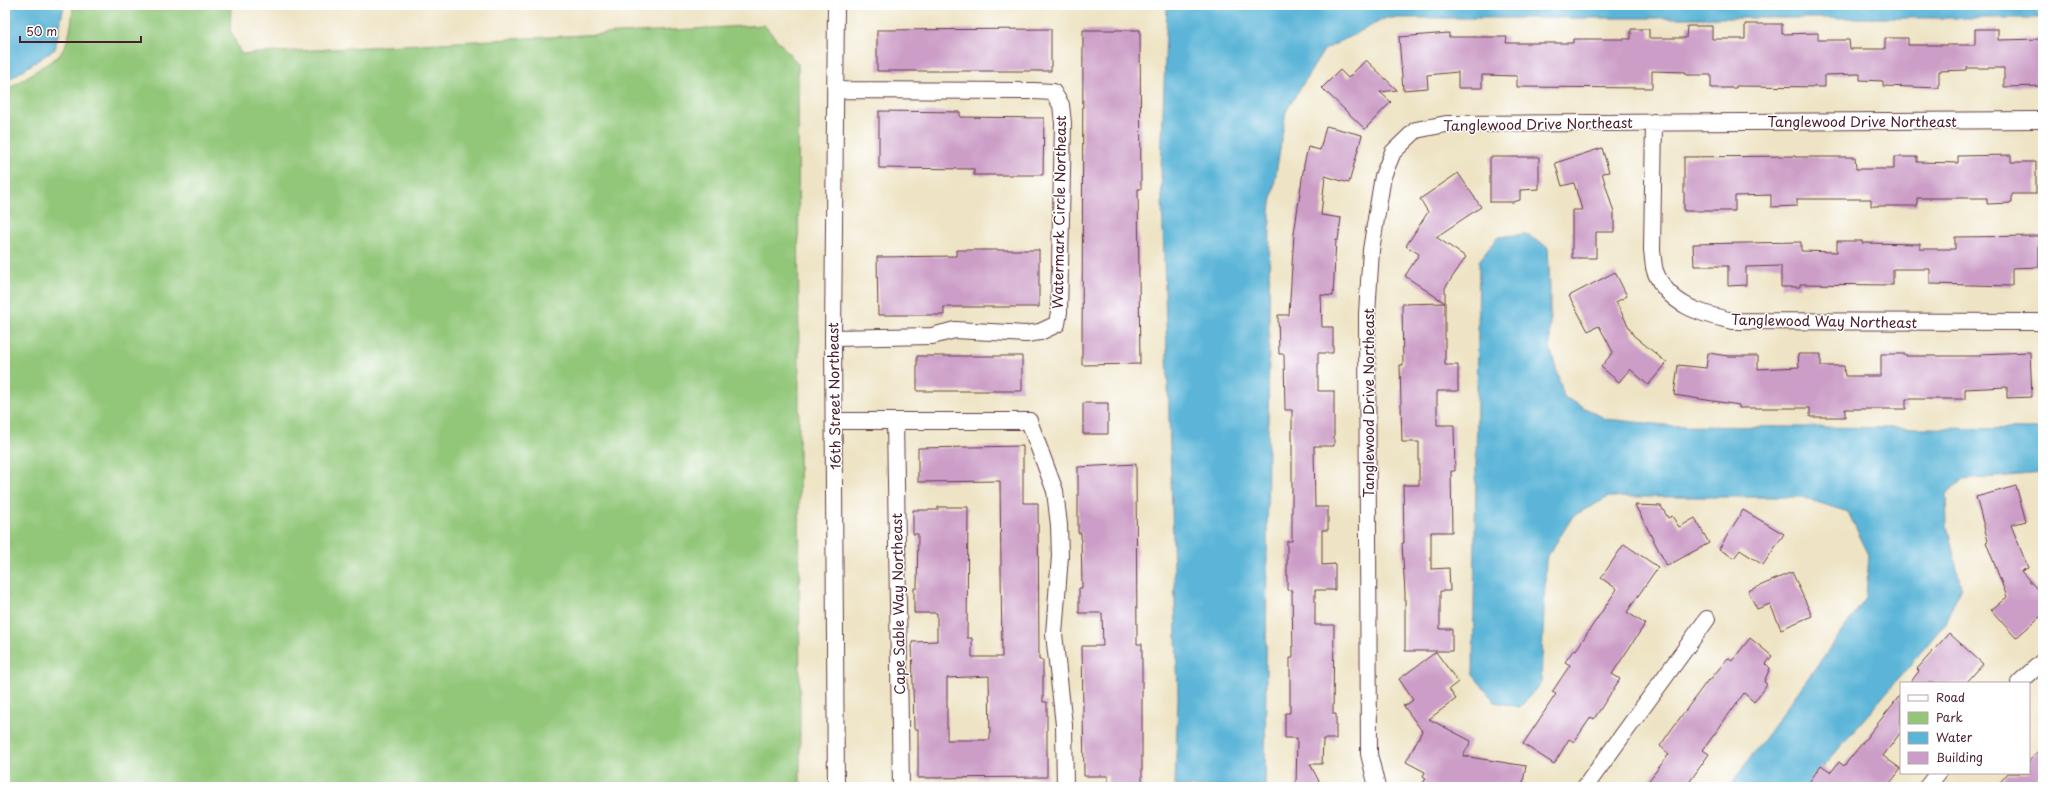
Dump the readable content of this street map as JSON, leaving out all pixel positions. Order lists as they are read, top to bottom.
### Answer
{
  "streets": {
    "street": [
      "Tanglewood Drive Northeast",
      "Watermark Circle Northeast",
      "Tanglewood Way Northeast",
      "16th Street Northeast",
      "Cape Sable Way Northeast"
    ]
  },
  "crossings": [
    ["Tanglewood Drive Northeast", "Tanglewood Way Northeast"],
    ["Watermark Circle Northeast", "16th Street Northeast"]
  ],
  "legend": [
    "Road",
    "Park",
    "Water",
    "Building"
  ],
  "scale_bar": "50 m"
}
